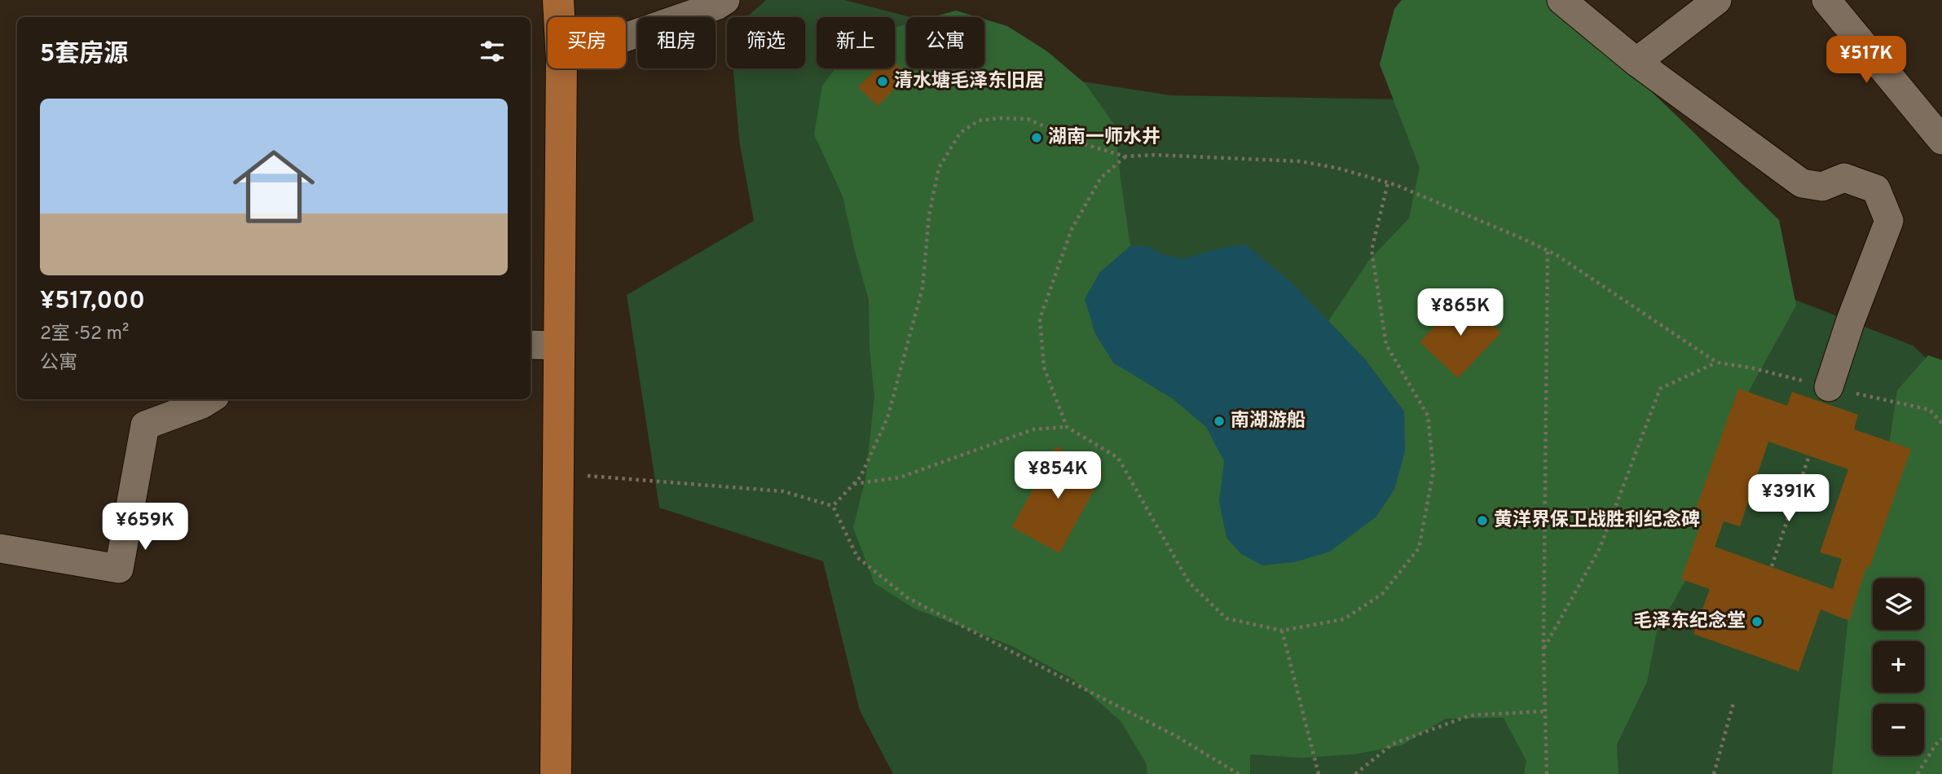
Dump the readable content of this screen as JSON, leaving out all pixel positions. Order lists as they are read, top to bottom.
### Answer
{
  "places": [
    "清水塘毛泽东旧居",
    "湖南一师水井",
    "南湖游船",
    "黄洋界保卫战胜利纪念碑",
    "毛泽东纪念堂"
  ],
  "page": {
    "chip": [
      "买房",
      "租房",
      "筛选",
      "新上",
      "公寓"
    ],
    "heading": "5套房源",
    "price": [
      "¥517K",
      "¥865K",
      "¥854K",
      "¥391K",
      "¥659K"
    ],
    "list": [
      {
        "name": "¥517,000",
        "note": "2室 · 52 m² · 公寓"
      }
    ],
    "map_buttons": ["+", "−"]
  }
}
